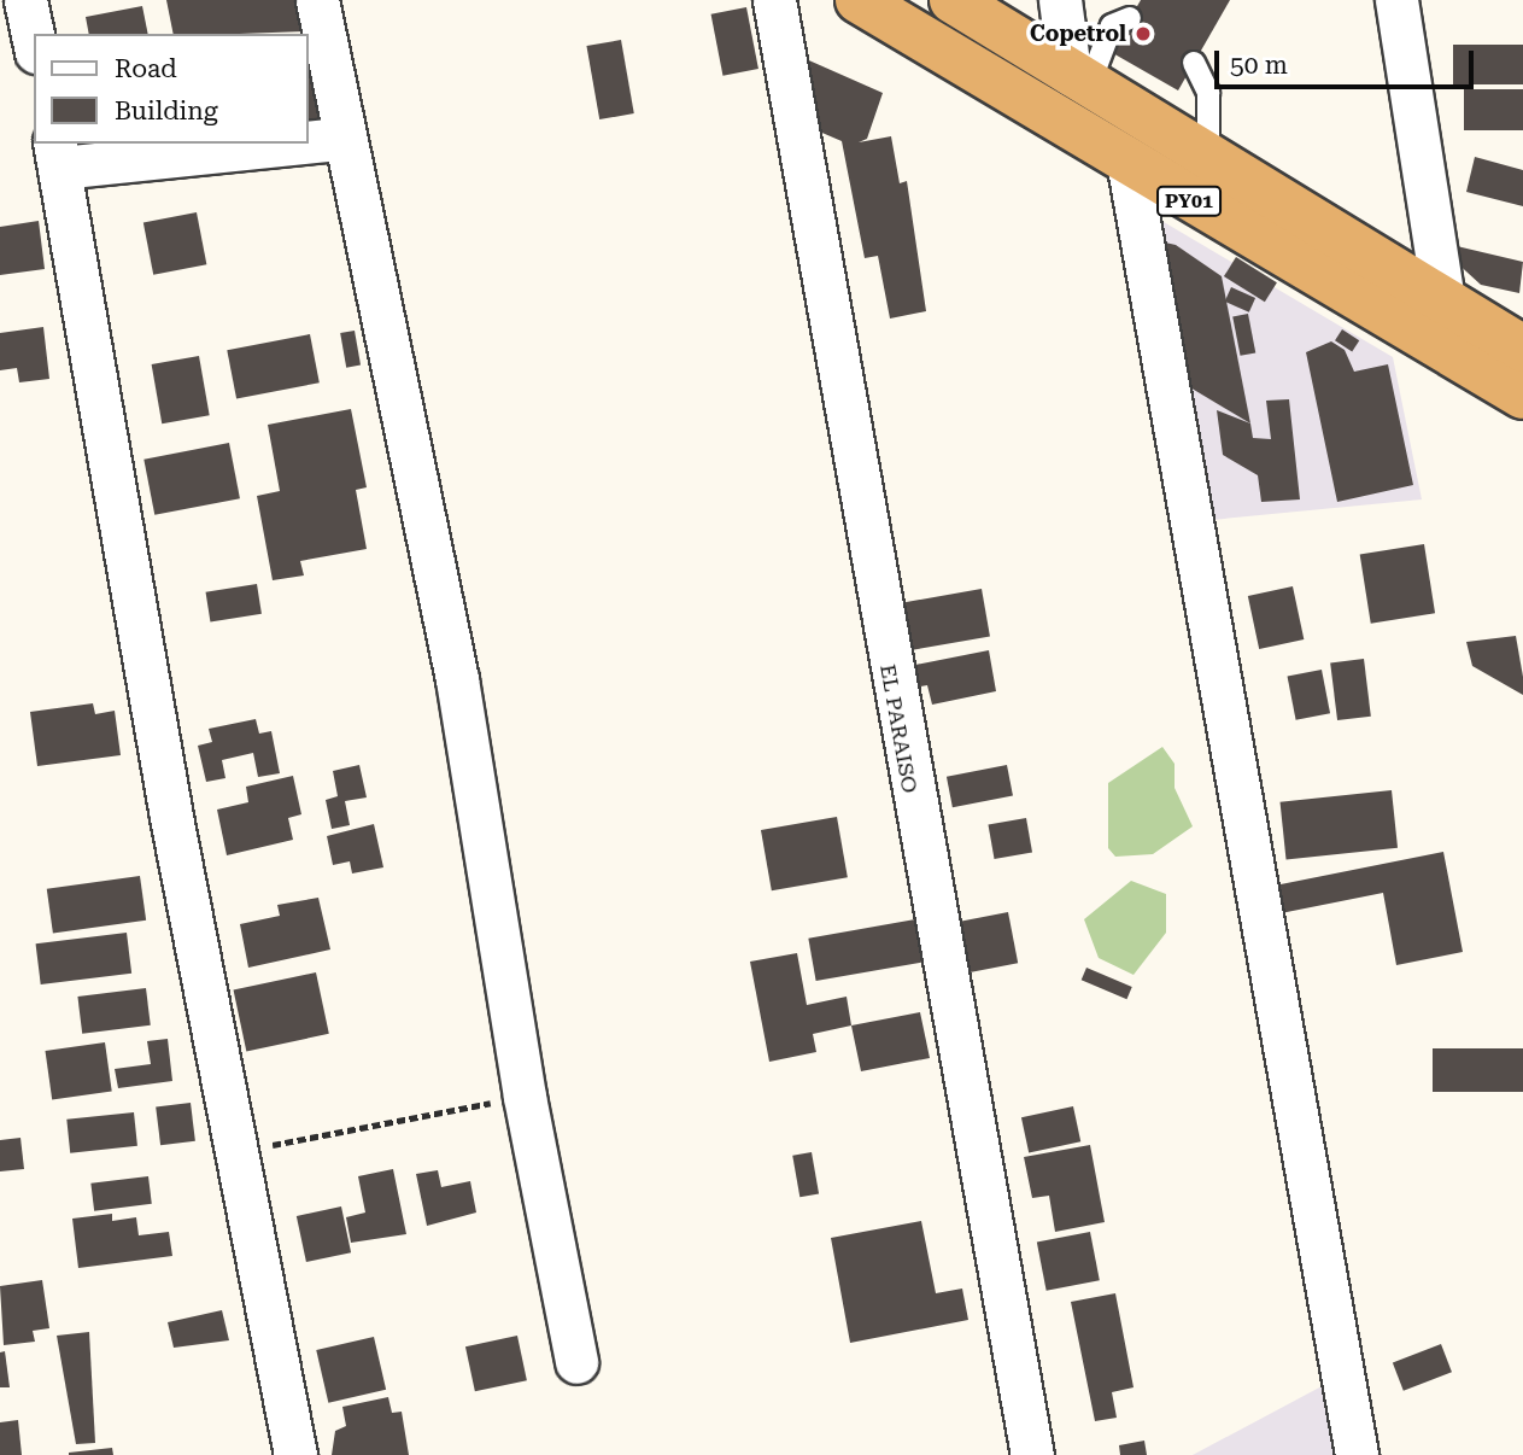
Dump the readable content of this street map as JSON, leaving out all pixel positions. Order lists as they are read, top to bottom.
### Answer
{
  "streets": {
    "highway": ["PY01"],
    "street": ["EL PARAISO"]
  },
  "places": ["Copetrol"],
  "legend": ["Road", "Building"],
  "scale_bar": "50 m"
}
